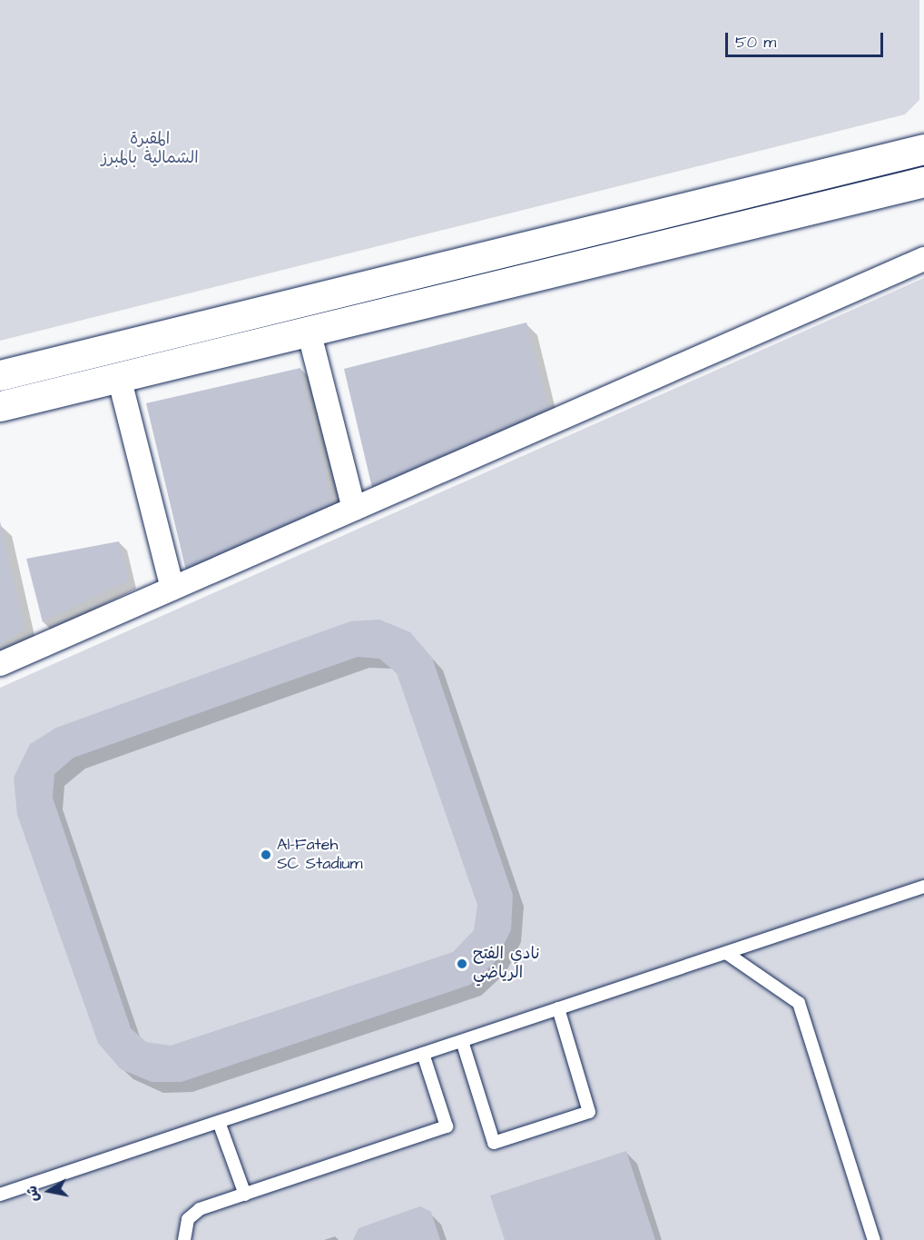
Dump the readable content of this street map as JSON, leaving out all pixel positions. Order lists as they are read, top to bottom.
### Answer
{
  "parks": ["المقبرة الشمالية بالمبرز"],
  "places": ["Al-Fateh SC Stadium", "نادي الفتح الرياضي"],
  "scale_bar": "50 m",
  "north": "left"
}
